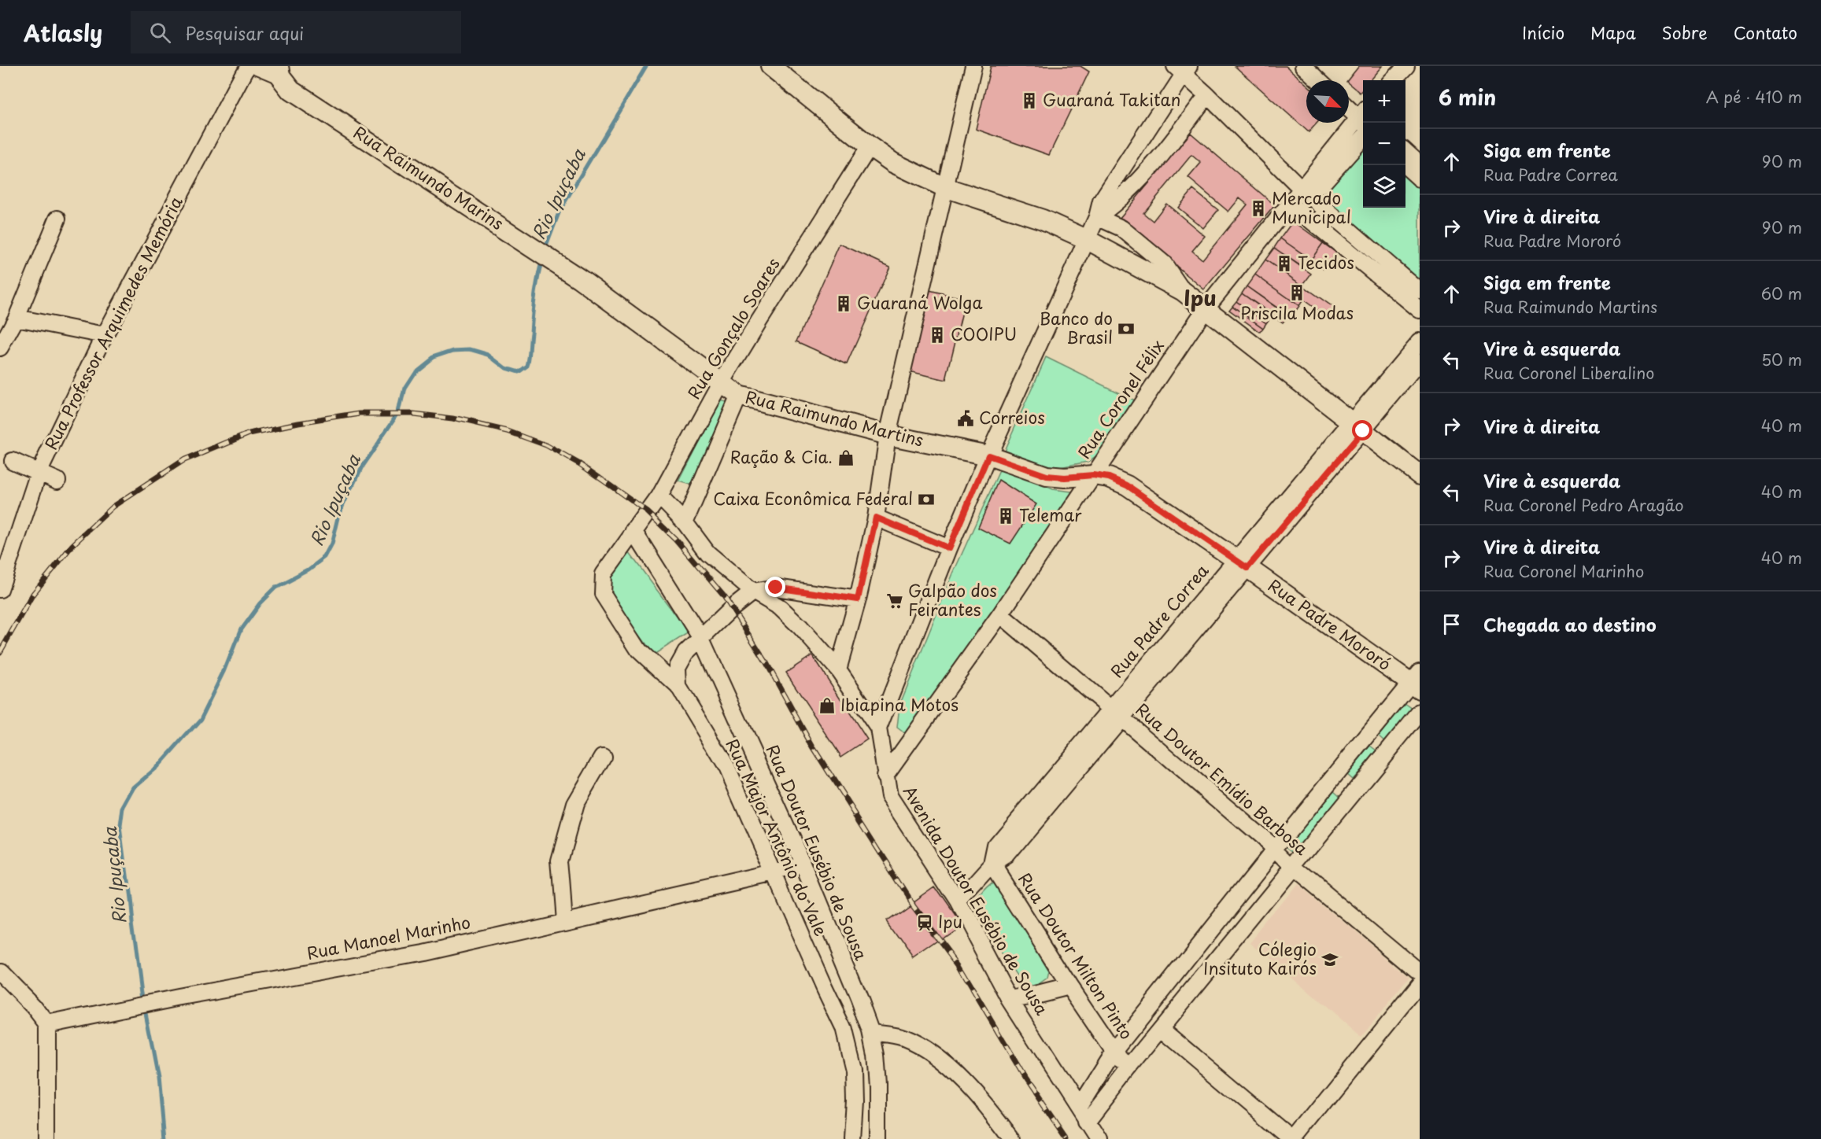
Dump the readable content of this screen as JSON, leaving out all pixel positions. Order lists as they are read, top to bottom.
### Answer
{
  "streets": {
    "main road": ["Rua Raimundo Marins", "Rua Raimundo Martins", "Rua Padre Mororó"],
    "street": [
      "Rua Professor Arquimedes Memória",
      "Rua Gonçalo Soares",
      "Rua Coronel Félix",
      "Rua Padre Correa",
      "Rua Doutor Emídio Barbosa",
      "Rua Major Antônio do Vale",
      "Rua Doutor Eusébio de Sousa",
      "Avenida Doutor Eusébio de Sousa",
      "Rua Manoel Marinho",
      "Rua Doutor Milton Pinto"
    ]
  },
  "crossings": [
    ["Rua Raimundo Marins", "Rua Raimundo Martins"],
    ["Rua Gonçalo Soares", "Rua Raimundo Martins"],
    ["Rua Gonçalo Soares", "Rua Major Antônio do Vale"],
    ["Rua Gonçalo Soares", "Rua Doutor Eusébio de Sousa"],
    ["Rua Gonçalo Soares", "Avenida Doutor Eusébio de Sousa"],
    ["Rua Coronel Félix", "Rua Raimundo Martins"],
    ["Rua Coronel Félix", "Rua Padre Mororó"],
    ["Rua Coronel Félix", "Rua Doutor Emídio Barbosa"],
    ["Rua Coronel Félix", "Avenida Doutor Eusébio de Sousa"],
    ["Rua Raimundo Martins", "Rua Padre Mororó"],
    ["Rua Padre Correa", "Rua Padre Mororó"],
    ["Rua Padre Correa", "Rua Doutor Emídio Barbosa"],
    ["Rua Padre Correa", "Avenida Doutor Eusébio de Sousa"],
    ["Rua Padre Correa", "Rua Doutor Milton Pinto"],
    ["Rua Major Antônio do Vale", "Rua Doutor Eusébio de Sousa"],
    ["Rua Major Antônio do Vale", "Rua Manoel Marinho"],
    ["Rua Doutor Eusébio de Sousa", "Rua Manoel Marinho"]
  ],
  "districts": ["Ipu"],
  "water": ["Rio Ipuçaba"],
  "places": {
    "building": [
      "Guaraná Takitan",
      "Mercado Municipal",
      "Tecidos",
      "Priscila Modas",
      "Guaraná Wolga",
      "COOIPU",
      "Telemar"
    ],
    "bank": ["Banco do Brasil", "Caixa Econômica Federal"],
    "public building": ["Correios"],
    "shop": ["Ração & Cia.", "Ibiapina Motos"],
    "supermarket": ["Galpão dos Feirantes"],
    "station": ["Ipu"],
    "school or university": ["Cólegio Insituto Kairós"]
  },
  "north": "bottom right",
  "page": {
    "header": "Atlasly",
    "search": "Pesquisar aqui",
    "nav": [
      "Início",
      "Mapa",
      "Sobre",
      "Contato"
    ],
    "heading": ["6 min", "A pé · 410 m"],
    "map_buttons": ["+", "−"],
    "list": [
      ["Siga em frente", "Rua Padre Correa", "90 m"],
      ["Vire à direita", "Rua Padre Mororó", "90 m"],
      ["Siga em frente", "Rua Raimundo Martins", "60 m"],
      ["Vire à esquerda", "Rua Coronel Liberalino", "50 m"],
      ["Vire à direita", "40 m"],
      ["Vire à esquerda", "Rua Coronel Pedro Aragão", "40 m"],
      ["Vire à direita", "Rua Coronel Marinho", "40 m"],
      "Chegada ao destino"
    ]
  }
}
